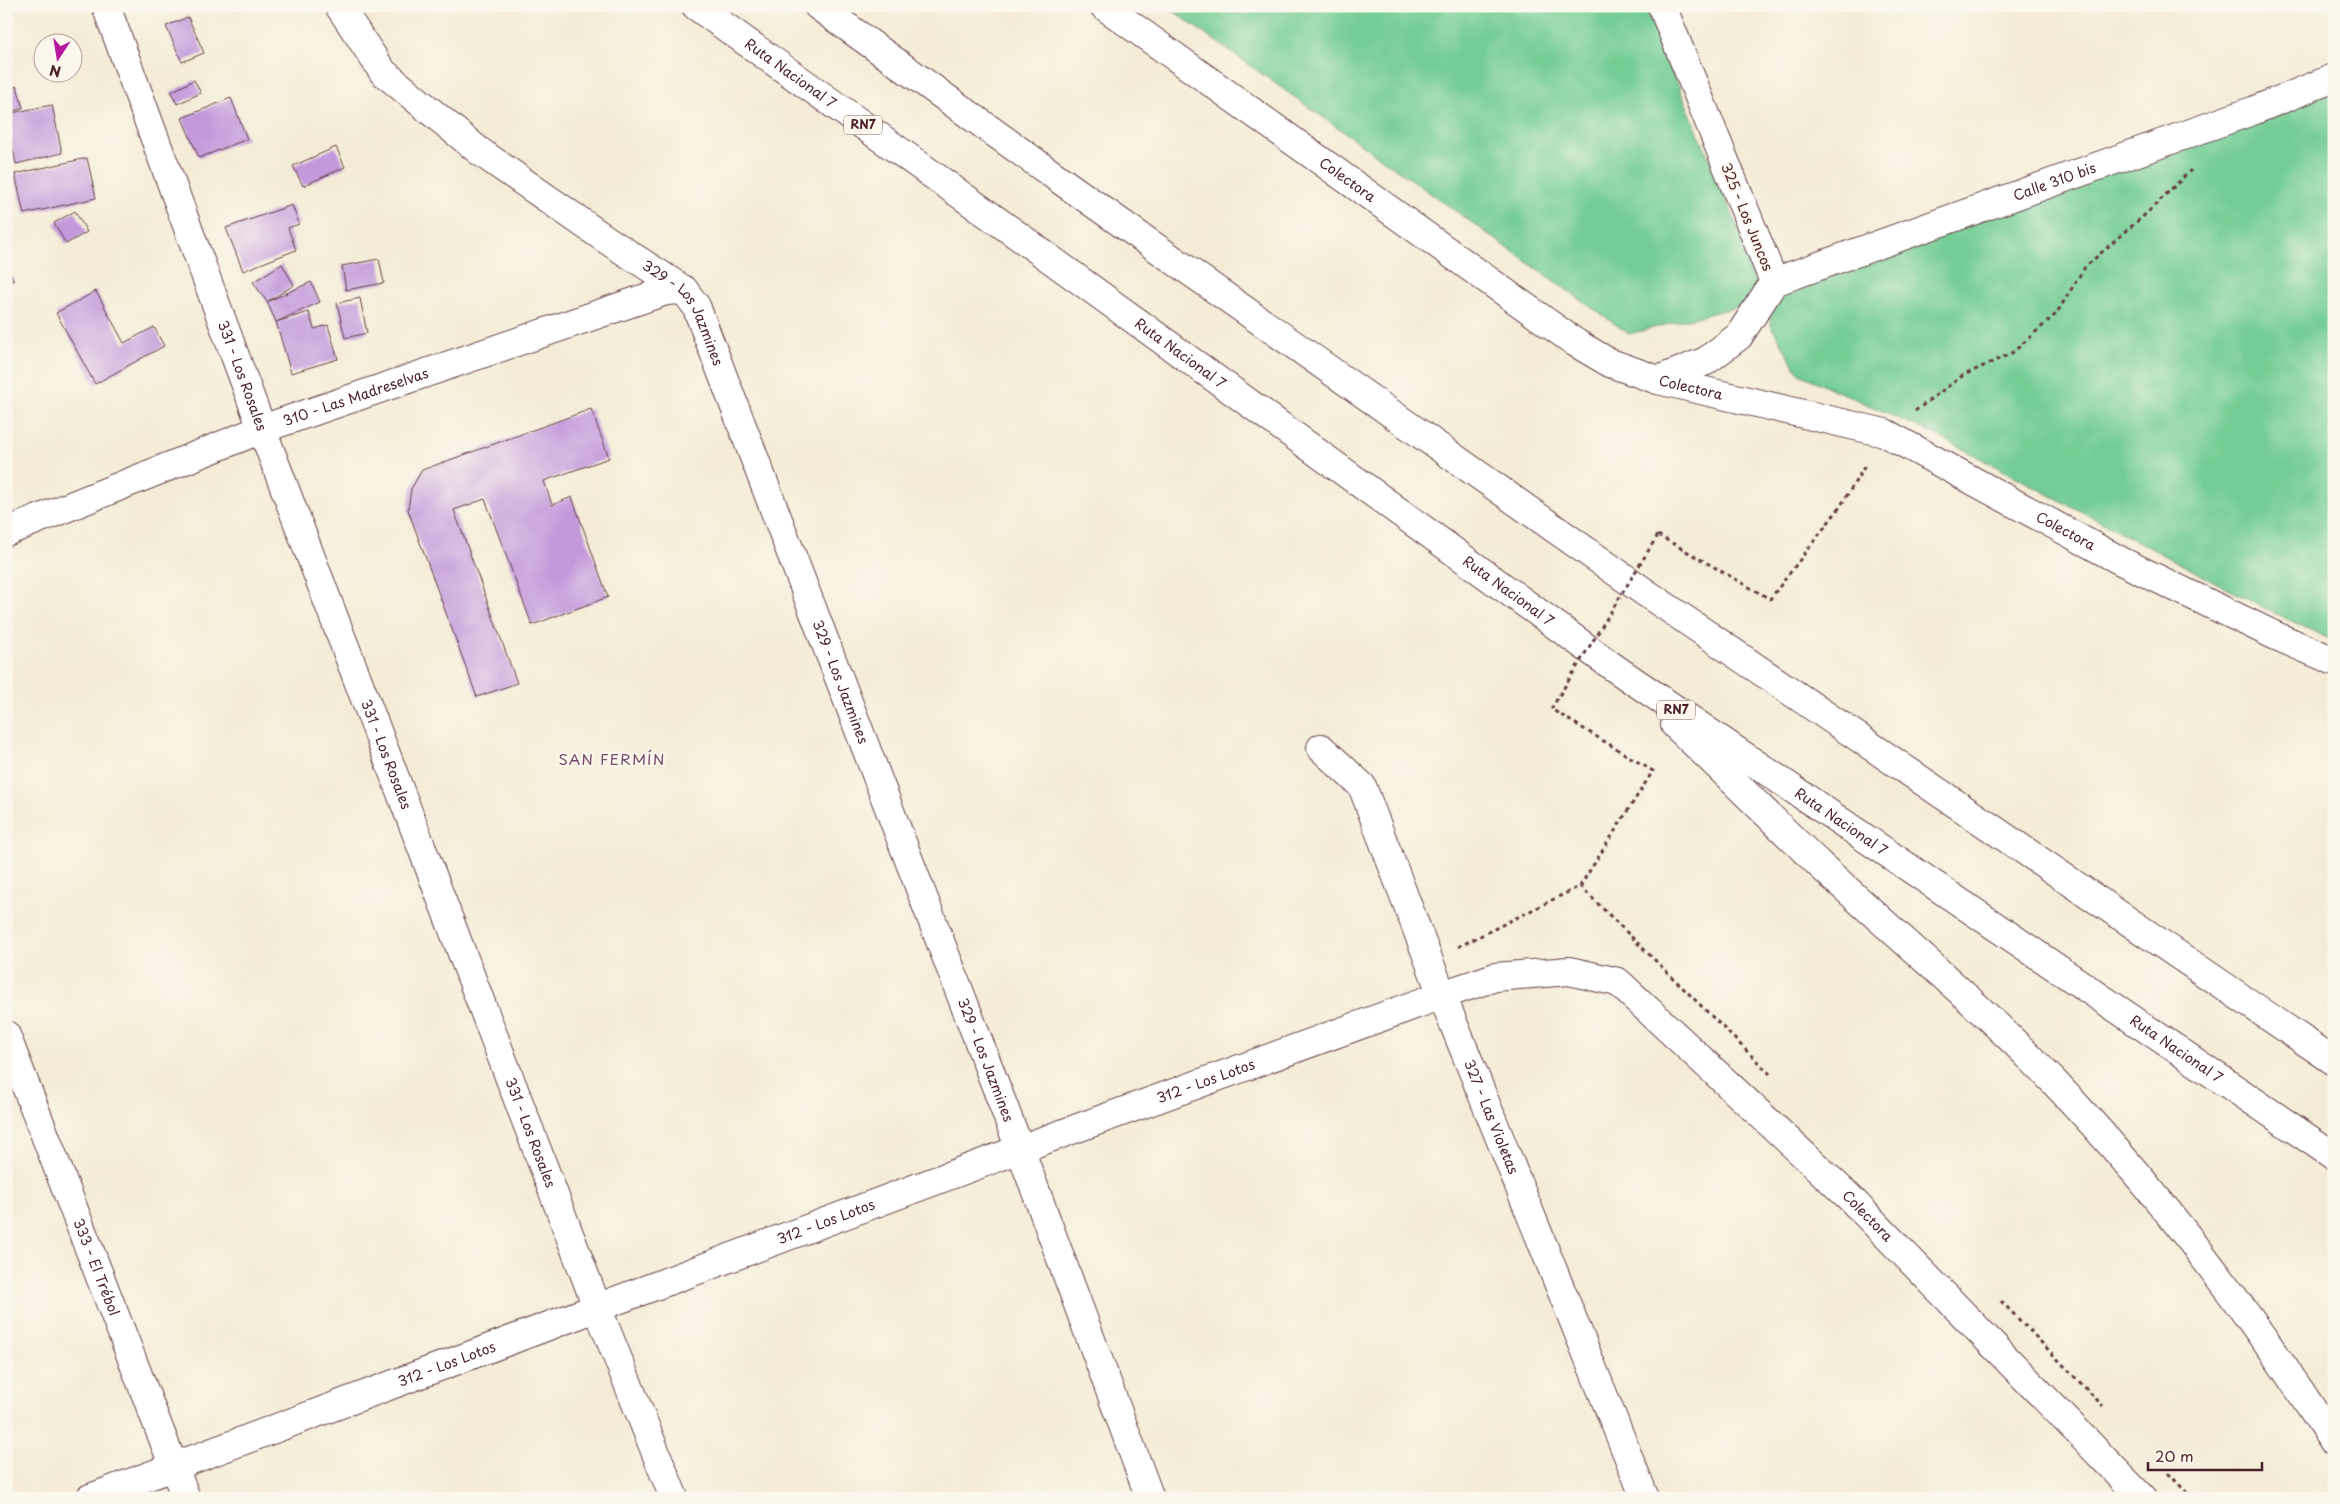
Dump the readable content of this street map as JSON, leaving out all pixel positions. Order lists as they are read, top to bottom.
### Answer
{
  "streets": {
    "main road": [
      "Ruta Nacional 7",
      "RN7",
      "Colectora",
      "Calle 310 bis",
      "325 - Los Juncos",
      "329 - Los Jazmines",
      "331 - Los Rosales",
      "310 - Las Madreselvas",
      "312 - Los Lotos",
      "327 - Las Violetas",
      "333 - El Trébol"
    ]
  },
  "crossings": [
    ["Colectora", "325 - Los Juncos"],
    ["Colectora", "312 - Los Lotos"],
    ["Calle 310 bis", "325 - Los Juncos"],
    ["329 - Los Jazmines", "310 - Las Madreselvas"],
    ["329 - Los Jazmines", "312 - Los Lotos"],
    ["331 - Los Rosales", "310 - Las Madreselvas"],
    ["331 - Los Rosales", "312 - Los Lotos"],
    ["312 - Los Lotos", "327 - Las Violetas"],
    ["312 - Los Lotos", "333 - El Trébol"]
  ],
  "districts": ["SAN FERMÍN"],
  "scale_bar": "20 m",
  "north": "bottom"
}
